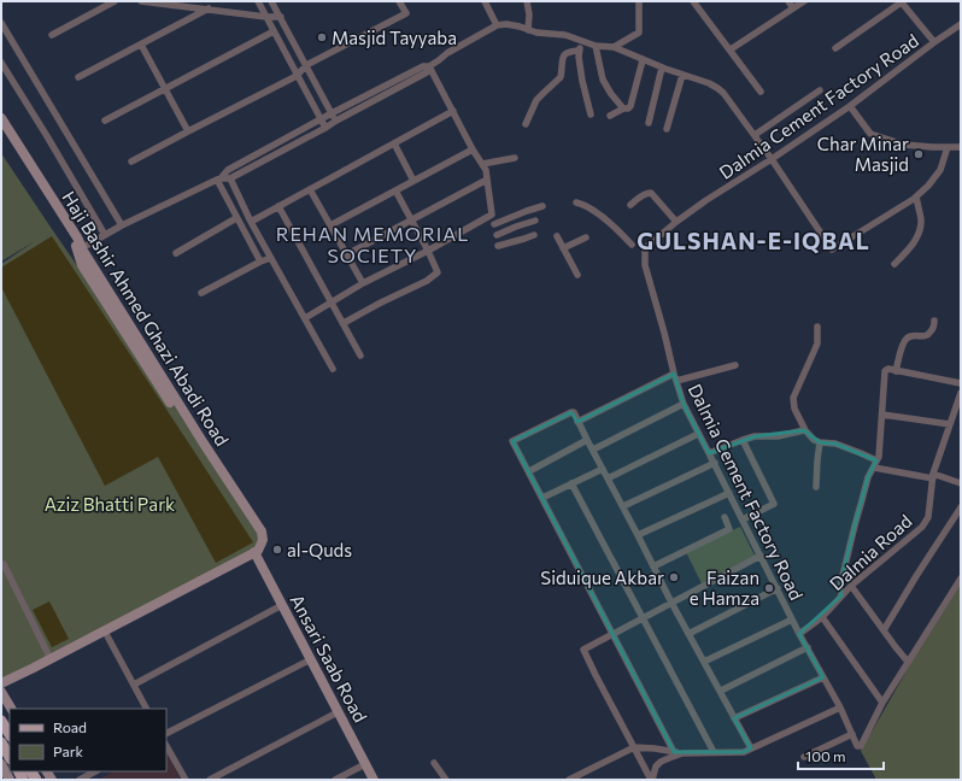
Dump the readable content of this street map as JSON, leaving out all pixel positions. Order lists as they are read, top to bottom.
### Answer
{
  "streets": {
    "street": [
      "Dalmia Cement Factory Road",
      "Haji Bashir Ahmed Ghazi Abadi Road",
      "Dalmia Road",
      "Ansari Saab Road"
    ]
  },
  "crossings": [
    ["Dalmia Cement Factory Road", "Dalmia Road"],
    ["Haji Bashir Ahmed Ghazi Abadi Road", "Ansari Saab Road"]
  ],
  "districts": ["REHAN MEMORIAL SOCIETY", "GULSHAN-E-IQBAL"],
  "parks": ["Aziz Bhatti Park"],
  "places": [
    "Masjid Tayyaba",
    "Char Minar Masjid",
    "al-Quds",
    "Siduique Akbar",
    "Faizan e Hamza"
  ],
  "legend": ["Road", "Park"],
  "scale_bar": "100 m"
}
